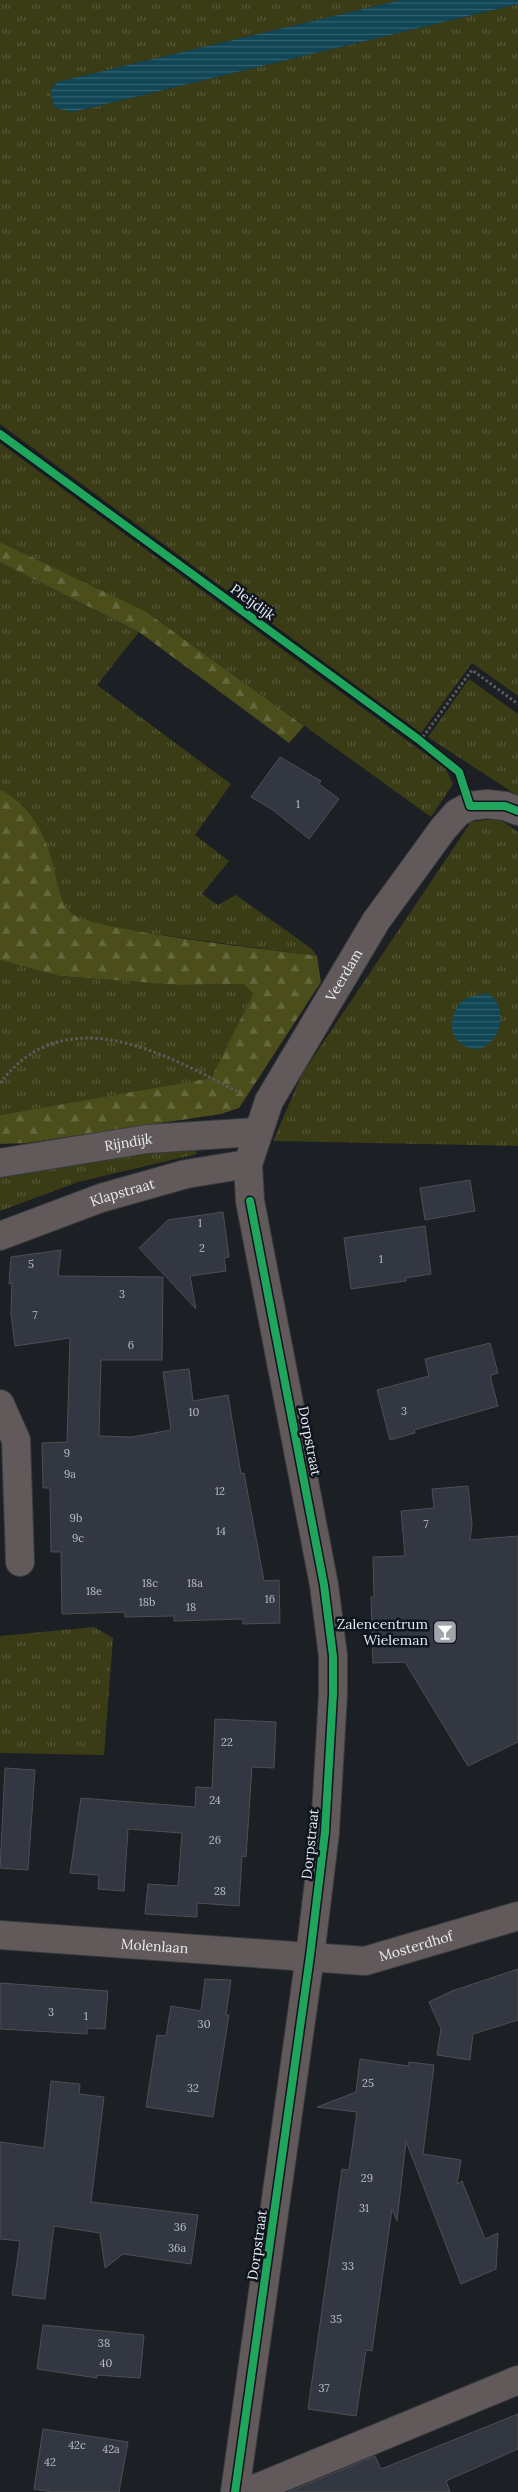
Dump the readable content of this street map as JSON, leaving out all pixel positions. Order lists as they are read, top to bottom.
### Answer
{
  "streets": {
    "street": [
      "Veerdam",
      "Rijndijk",
      "Klapstraat",
      "Dorpstraat",
      "Molenlaan",
      "Mosterdhof"
    ],
    "cycle path": ["Pleijdijk"]
  },
  "crossings": [
    ["Veerdam", "Rijndijk"],
    ["Veerdam", "Klapstraat"],
    ["Veerdam", "Dorpstraat"],
    ["Klapstraat", "Dorpstraat"],
    ["Dorpstraat", "Molenlaan"],
    ["Dorpstraat", "Mosterdhof"],
    ["Molenlaan", "Mosterdhof"]
  ],
  "places": {
    "bar": ["Zalencentrum Wieleman"]
  },
  "house_numbers": [
    "1",
    "1",
    "2",
    "1",
    "5",
    "3",
    "7",
    "6",
    "3",
    "10",
    "9",
    "9a",
    "12",
    "9b",
    "7",
    "14",
    "9c",
    "18c",
    "18a",
    "18e",
    "16",
    "18b",
    "18",
    "22",
    "24",
    "26",
    "28",
    "3",
    "1",
    "30",
    "25",
    "32",
    "29",
    "31",
    "36",
    "36a",
    "33",
    "35",
    "38",
    "40",
    "37",
    "42c",
    "42a",
    "42"
  ]
}
